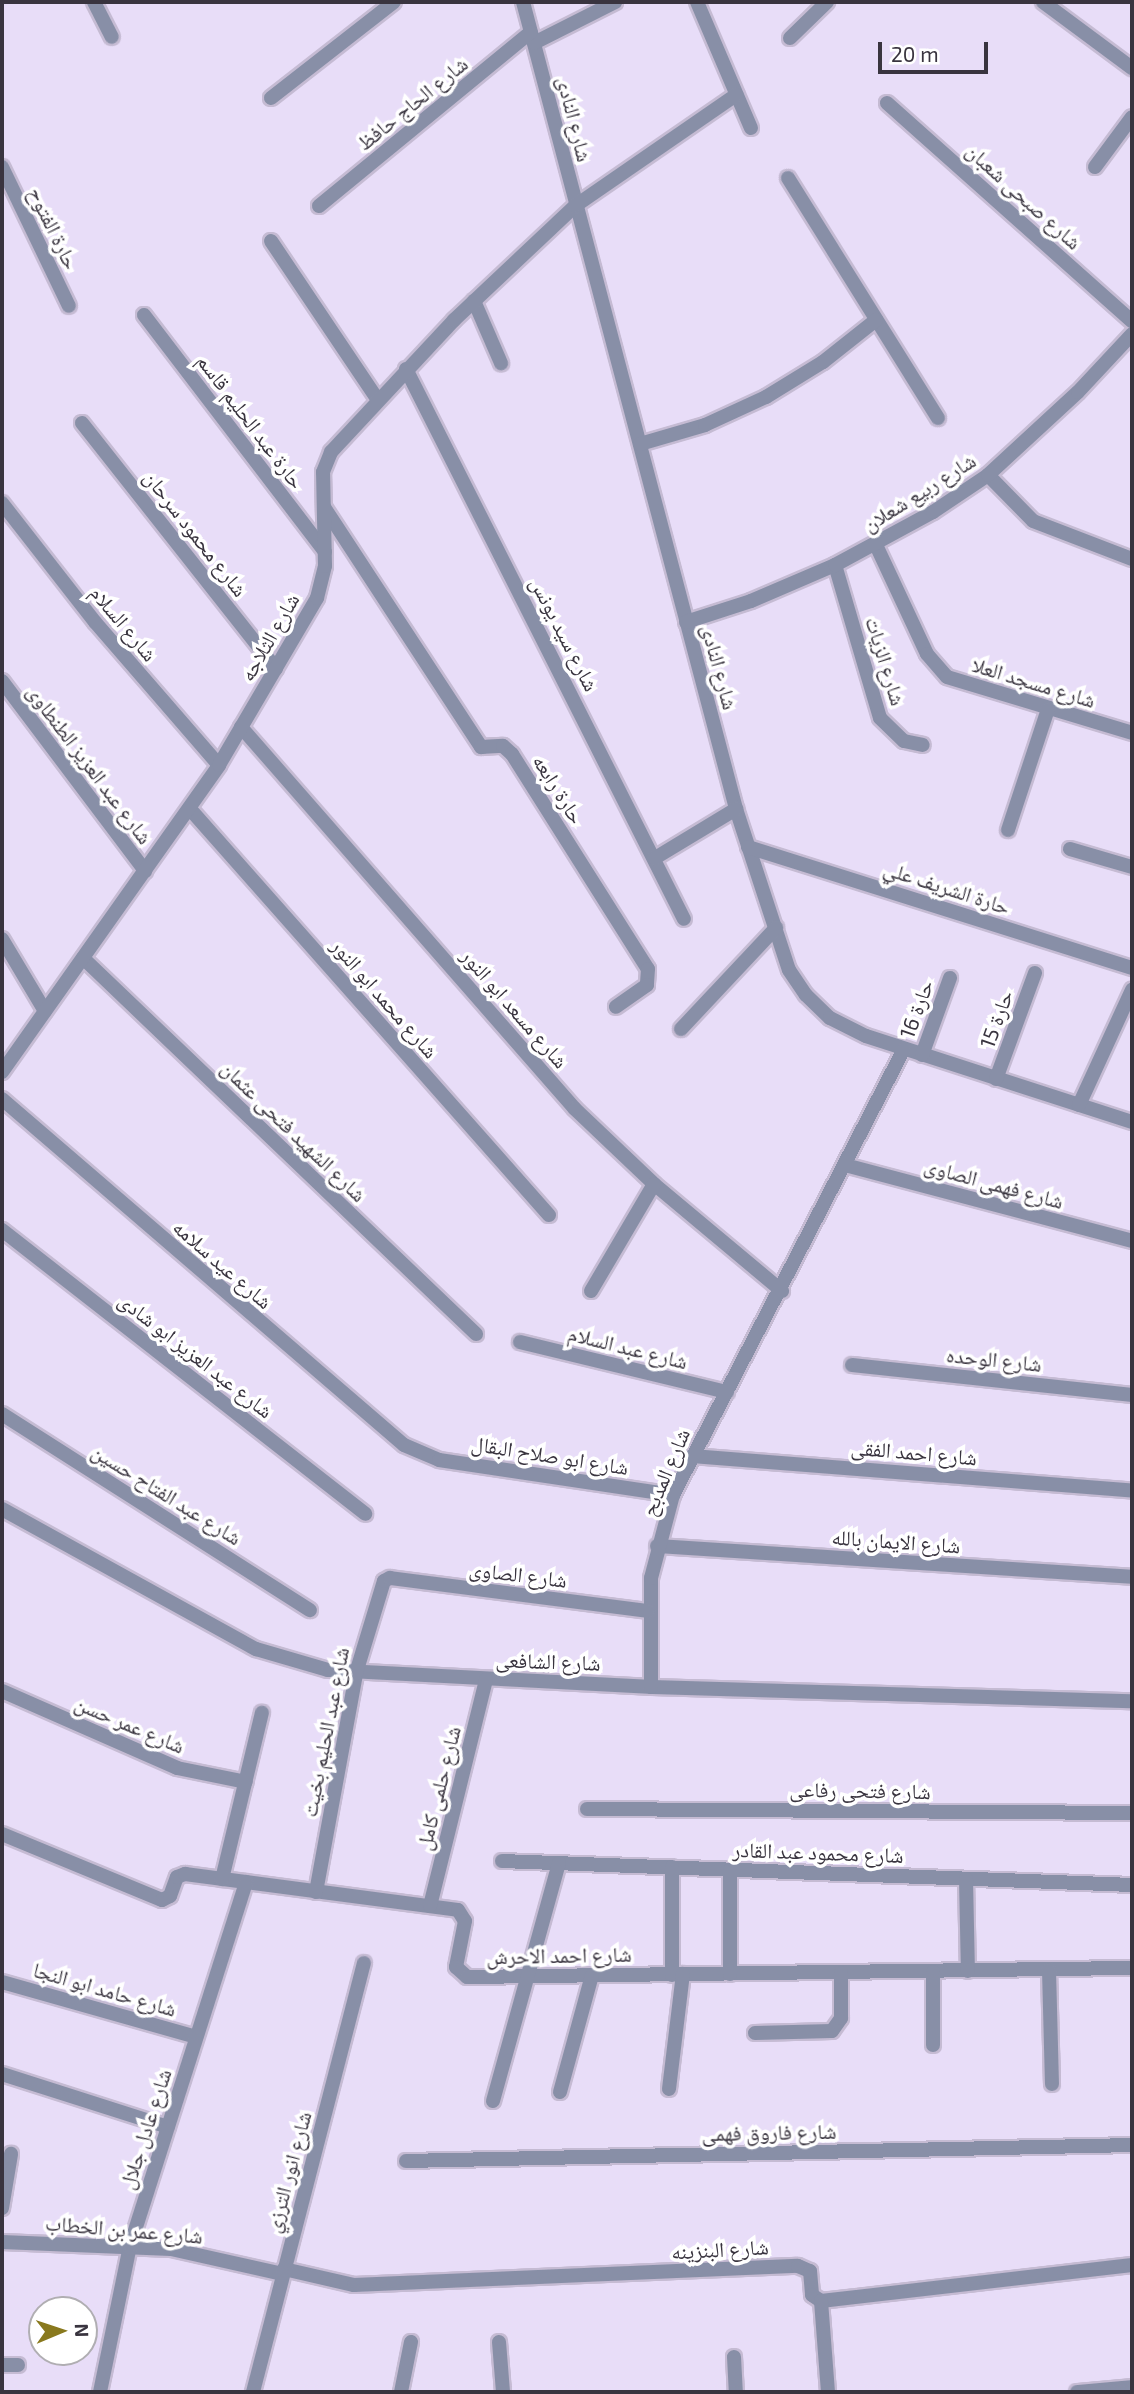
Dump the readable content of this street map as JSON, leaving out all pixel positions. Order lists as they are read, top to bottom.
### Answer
{
  "streets": {
    "street": [
      "شارع الحاج حافظ",
      "شارع النادى",
      "شارع صبحى شعبان",
      "حارة الفتوح",
      "حارة عبد الحليم قاسم",
      "شارع ربيع شعلان",
      "شارع محمود سرحان",
      "شارع السلام",
      "شارع سيد يونس",
      "شارع الثلاجه",
      "شارع الزيات",
      "شارع مسجد العلا",
      "شارع عبد العزيز الطنطاوى",
      "حارة رابعه",
      "حارة الشريف علي",
      "شارع محمد ابو النور",
      "شارع مسعد ابو النور",
      "حارة 16",
      "حارة 15",
      "شارع الشهيد فتحى عثمان",
      "شارع فهمى الصاوى",
      "شارع عيد سلامه",
      "شارع عبد السلام",
      "شارع عبد العزيز ابو شادى",
      "شارع الوحده",
      "شارع احمد الفقى",
      "شارع ابو صلاح البقال",
      "شارع المدبح",
      "شارع عبد الفتاح حسين",
      "شارع الايمان بالله",
      "شارع الصاوى",
      "شارع الشافعى",
      "شارع عمر حسن",
      "شارع عبد الحليم بخيت",
      "شارع حلمى كامل",
      "شارع فتحى رفاعى",
      "شارع محمود عبد القادر",
      "شارع احمد الاحرش",
      "شارع حامد ابو النجا",
      "شارع عادل جلال",
      "شارع فاروق فهمى",
      "شارع انور الترزي",
      "شارع عمر بن الخطاب",
      "شارع البنزينه"
    ]
  },
  "crossings": [
    ["شارع الحاج حافظ", "شارع النادى"],
    ["شارع النادى", "شارع ربيع شعلان"],
    ["شارع النادى", "شارع الثلاجه"],
    ["شارع النادى", "حارة الشريف علي"],
    ["شارع النادى", "حارة 16"],
    ["شارع النادى", "حارة 15"],
    ["شارع النادى", "شارع المدبح"],
    ["حارة عبد الحليم قاسم", "شارع الثلاجه"],
    ["شارع ربيع شعلان", "شارع الزيات"],
    ["شارع ربيع شعلان", "شارع مسجد العلا"],
    ["شارع محمود سرحان", "شارع الثلاجه"],
    ["شارع السلام", "شارع الثلاجه"],
    ["شارع سيد يونس", "شارع الثلاجه"],
    ["شارع الثلاجه", "شارع عبد العزيز الطنطاوى"],
    ["شارع الثلاجه", "حارة رابعه"],
    ["شارع الثلاجه", "شارع محمد ابو النور"],
    ["شارع الثلاجه", "شارع مسعد ابو النور"],
    ["شارع الثلاجه", "شارع الشهيد فتحى عثمان"],
    ["شارع مسعد ابو النور", "شارع المدبح"],
    ["شارع فهمى الصاوى", "شارع المدبح"],
    ["شارع عيد سلامه", "شارع ابو صلاح البقال"],
    ["شارع عبد السلام", "شارع المدبح"],
    ["شارع احمد الفقى", "شارع المدبح"],
    ["شارع ابو صلاح البقال", "شارع المدبح"],
    ["شارع المدبح", "شارع الايمان بالله"],
    ["شارع المدبح", "شارع الصاوى"],
    ["شارع المدبح", "شارع الشافعى"],
    ["شارع الصاوى", "شارع عبد الحليم بخيت"],
    ["شارع الشافعى", "شارع عبد الحليم بخيت"],
    ["شارع الشافعى", "شارع حلمى كامل"],
    ["شارع عبد الحليم بخيت", "شارع احمد الاحرش"],
    ["شارع حلمى كامل", "شارع احمد الاحرش"],
    ["شارع احمد الاحرش", "شارع عادل جلال"],
    ["شارع حامد ابو النجا", "شارع عادل جلال"],
    ["شارع عادل جلال", "شارع عمر بن الخطاب"],
    ["شارع انور الترزي", "شارع عمر بن الخطاب"],
    ["شارع انور الترزي", "شارع البنزينه"],
    ["شارع عمر بن الخطاب", "شارع البنزينه"]
  ],
  "scale_bar": "20 m",
  "north": "right"
}
